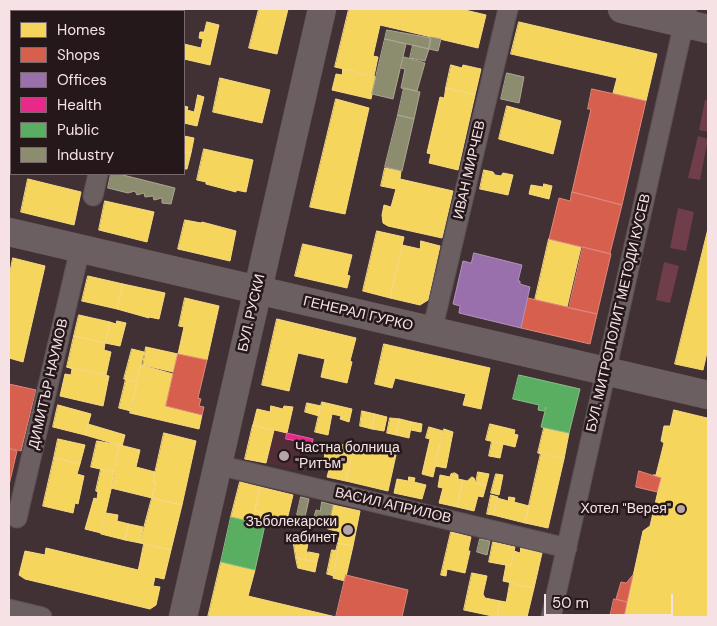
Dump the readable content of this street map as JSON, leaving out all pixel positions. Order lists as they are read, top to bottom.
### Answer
{
  "streets": {
    "main road": ["БУЛ. РУСКИ", "ГЕНЕРАЛ ГУРКО"],
    "street": [
      "ИВАН МИРЧЕВ",
      "БУЛ. МИТРОПОЛИТ МЕТОДИ КУСЕВ",
      "ДИМИТЪР НАУМОВ",
      "ВАСИЛ АПРИЛОВ"
    ]
  },
  "crossings": [
    ["ИВАН МИРЧЕВ", "ГЕНЕРАЛ ГУРКО"],
    ["БУЛ. РУСКИ", "ГЕНЕРАЛ ГУРКО"],
    ["БУЛ. РУСКИ", "ВАСИЛ АПРИЛОВ"],
    ["БУЛ. МИТРОПОЛИТ МЕТОДИ КУСЕВ", "ГЕНЕРАЛ ГУРКО"],
    ["БУЛ. МИТРОПОЛИТ МЕТОДИ КУСЕВ", "ВАСИЛ АПРИЛОВ"],
    ["ГЕНЕРАЛ ГУРКО", "ДИМИТЪР НАУМОВ"]
  ],
  "places": ["Частна болница \"Ритъм\"", "Хотел \"Верея\"", "Зъболекарски кабинет"],
  "legend": [
    "Homes",
    "Shops",
    "Offices",
    "Health",
    "Public",
    "Industry"
  ],
  "scale_bar": "50 m"
}
